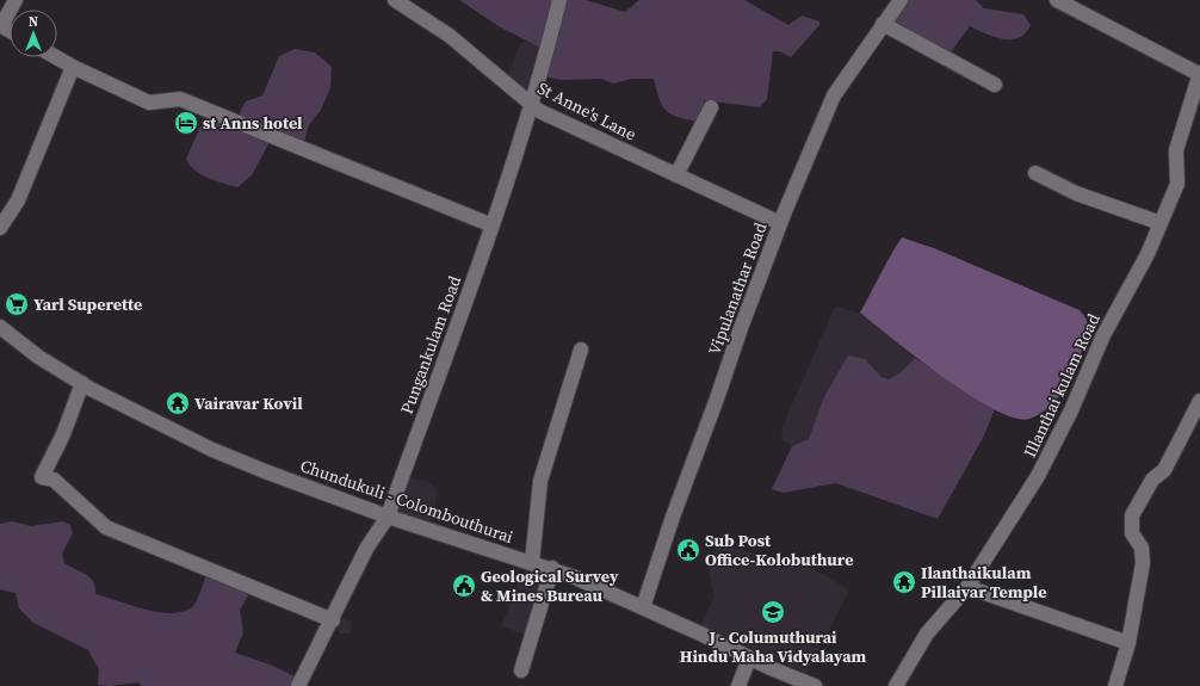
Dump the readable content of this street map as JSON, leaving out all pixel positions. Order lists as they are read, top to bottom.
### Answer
{
  "streets": {
    "street": [
      "St Anne's Lane",
      "Vipulanathar Road",
      "Pungankulam Road",
      "Illanthai kulam Road",
      "Chundukuli - Colombouthurai"
    ]
  },
  "crossings": [
    ["St Anne's Lane", "Vipulanathar Road"],
    ["St Anne's Lane", "Pungankulam Road"],
    ["Vipulanathar Road", "Chundukuli - Colombouthurai"],
    ["Pungankulam Road", "Chundukuli - Colombouthurai"]
  ],
  "places": {
    "hotel": ["st Anns hotel"],
    "supermarket": ["Yarl Superette"],
    "temple": ["Vairavar Kovil", "Ilanthaikulam Pillaiyar Temple"],
    "public building": ["Sub Post Office-Kolobuthure", "Geological Survey & Mines Bureau"],
    "school or university": ["J - Columuthurai Hindu Maha Vidyalayam"]
  },
  "north": "top"
}
